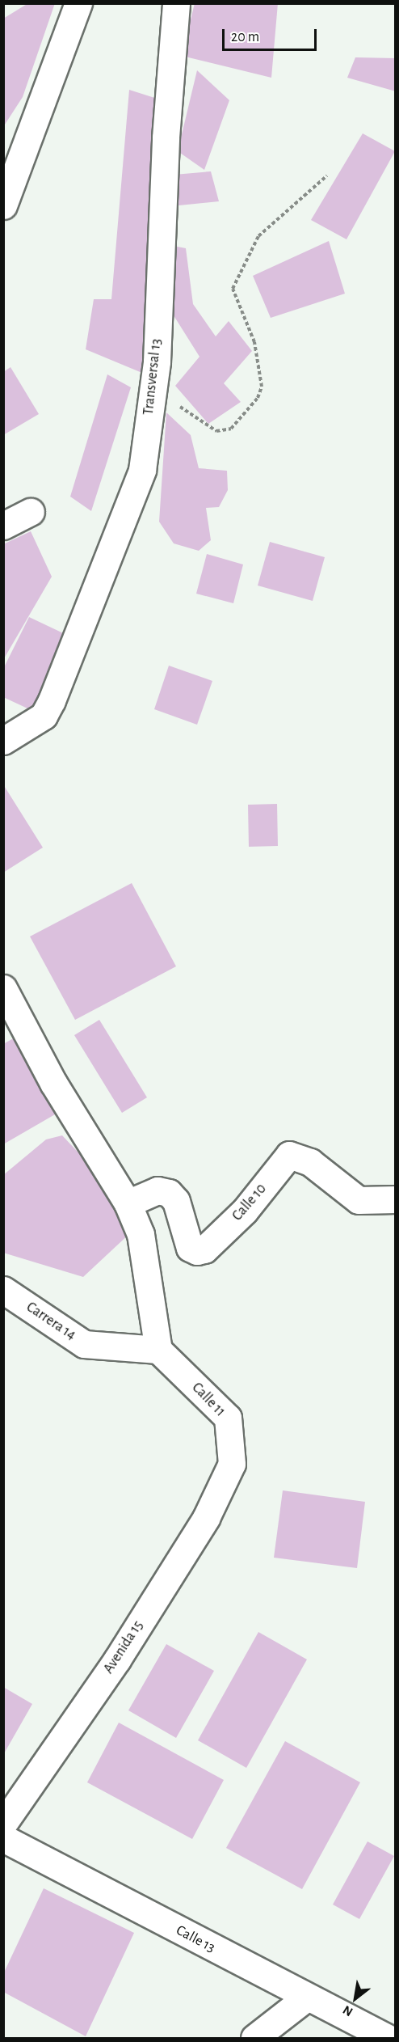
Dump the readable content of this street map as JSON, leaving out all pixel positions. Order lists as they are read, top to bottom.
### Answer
{
  "streets": {
    "street": [
      "Transversal 13",
      "Calle 10",
      "Carrera 14",
      "Calle 11",
      "Avenida 15",
      "Calle 13"
    ]
  },
  "crossings": [
    ["Carrera 14", "Calle 11"],
    ["Calle 11", "Avenida 15"]
  ],
  "scale_bar": "20 m",
  "north": "bottom left"
}
